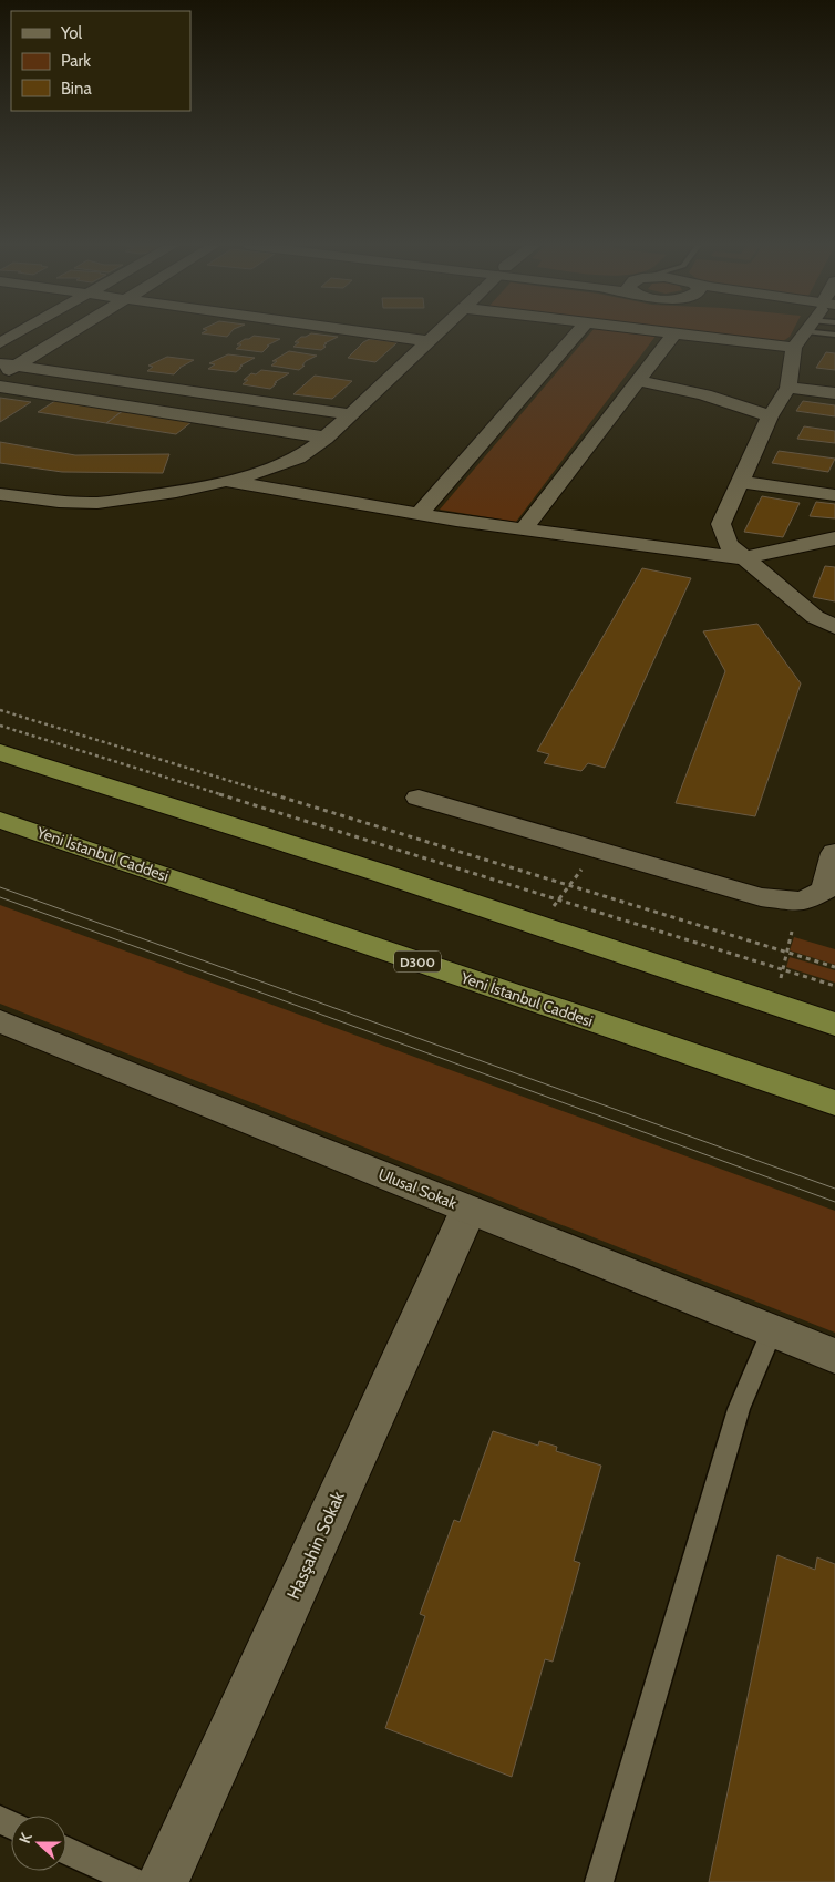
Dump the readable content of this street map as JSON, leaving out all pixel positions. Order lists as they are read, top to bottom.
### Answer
{
  "streets": {
    "highway": ["Yeni İstanbul Caddesi", "D300"],
    "street": ["Ulusal Sokak", "Hasşahin Sokak"]
  },
  "crossings": [
    ["Ulusal Sokak", "Hasşahin Sokak"]
  ],
  "legend": ["Yol", "Park", "Bina"],
  "north": "left"
}
